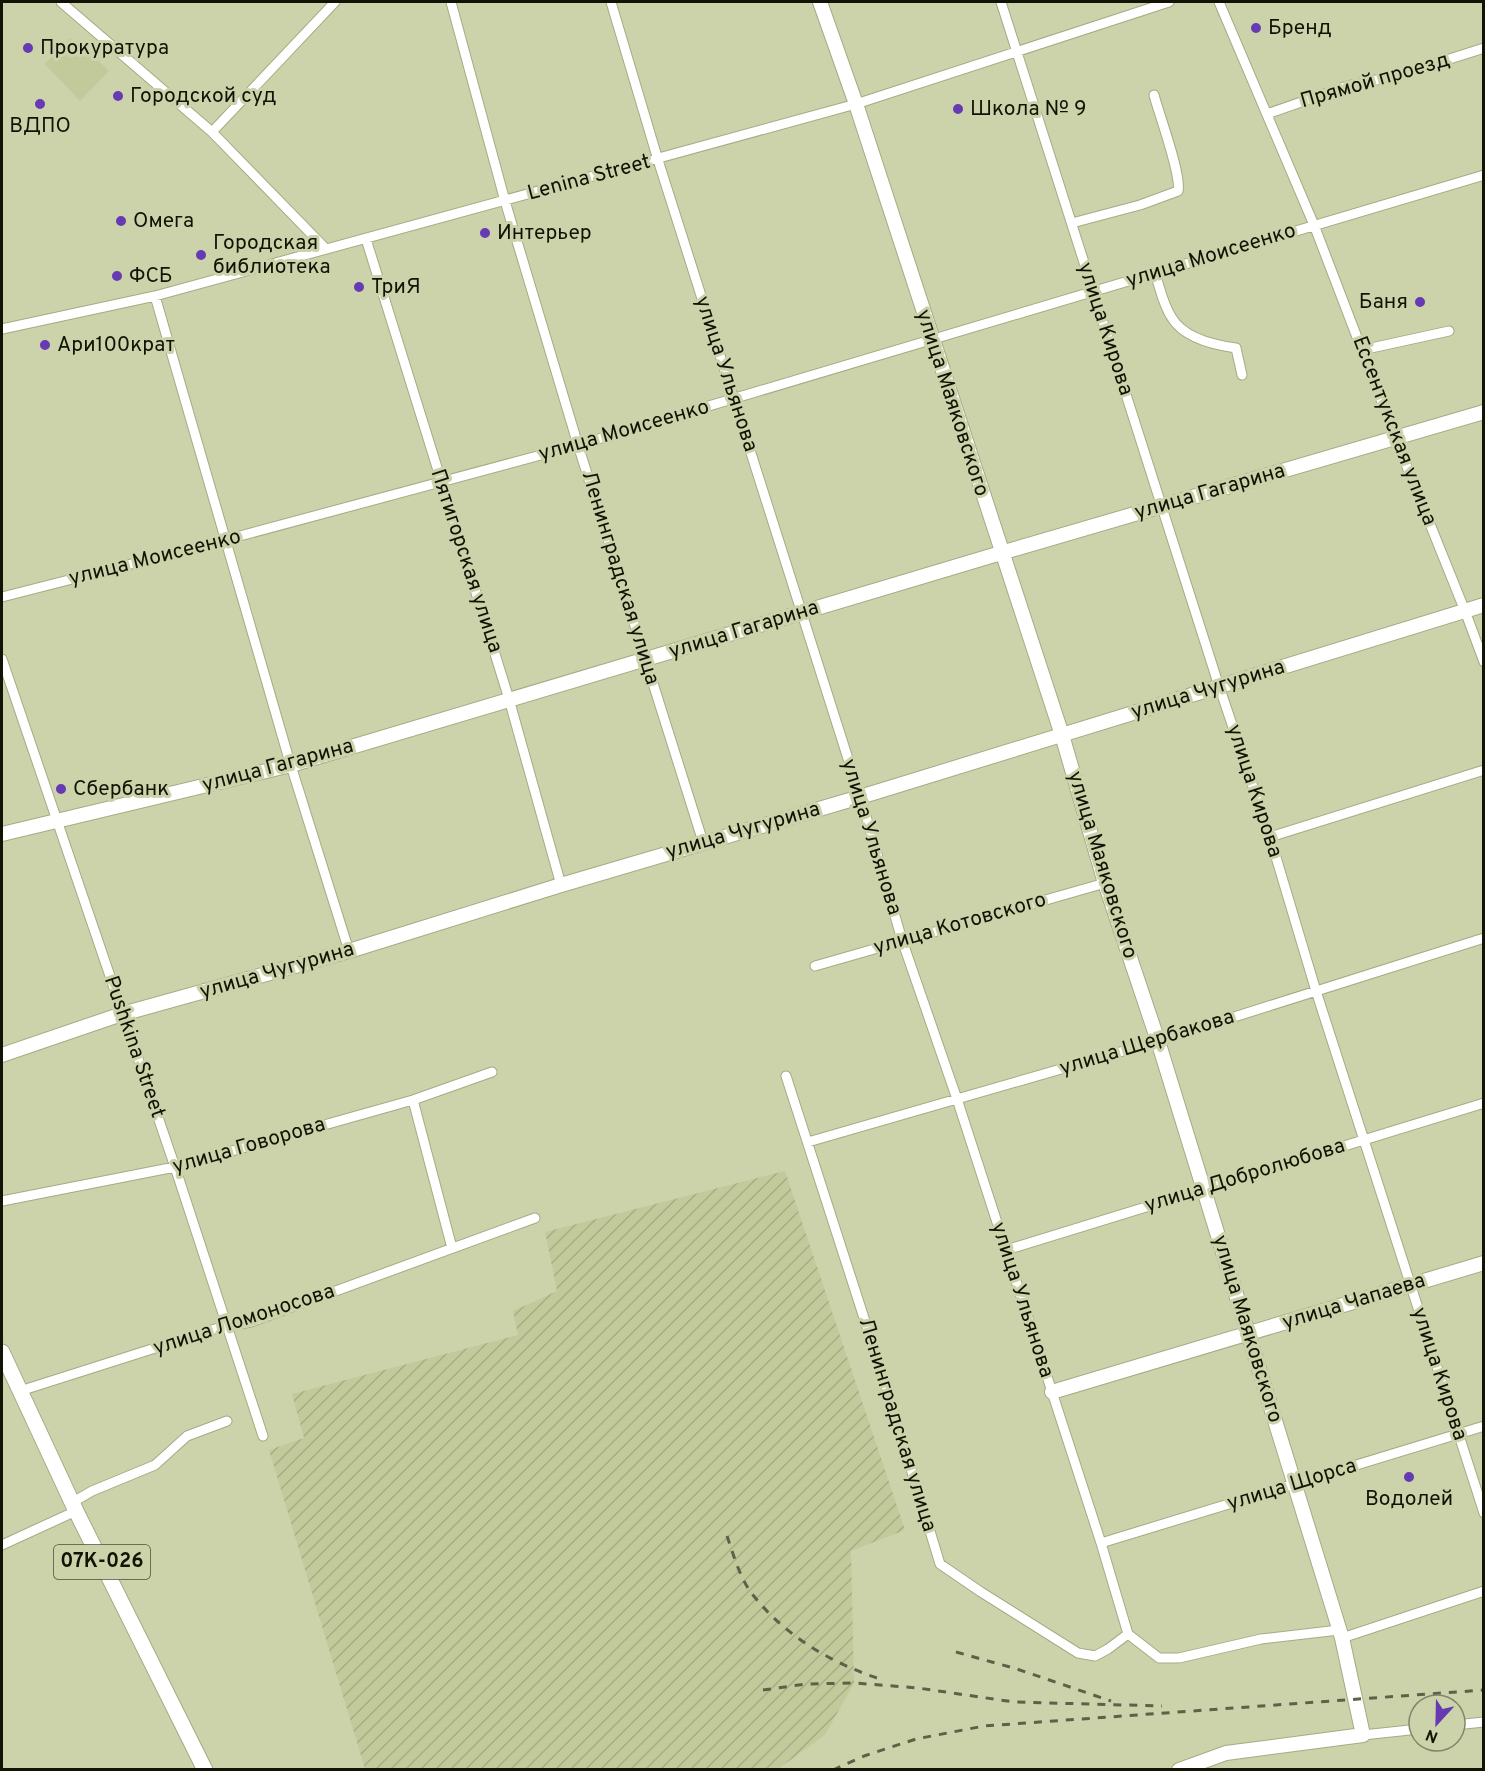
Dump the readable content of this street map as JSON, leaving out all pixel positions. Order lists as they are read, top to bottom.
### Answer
{
  "streets": {
    "main road": ["07К-026"],
    "street": [
      "Прямой проезд",
      "Lenina Street",
      "улица Моисеенко",
      "улица Кирова",
      "улица Ульянова",
      "улица Маяковского",
      "Ессентукская улица",
      "улица Гагарина",
      "Пятигорская улица",
      "Ленинградская улица",
      "улица Чугурина",
      "улица Котовского",
      "улица Щербакова",
      "Pushkina Street",
      "улица Говорова",
      "улица Добролюбова",
      "улица Чапаева",
      "улица Ломоносова",
      "улица Щорса"
    ]
  },
  "crossings": [
    ["Прямой проезд", "Ессентукская улица"],
    ["Lenina Street", "улица Кирова"],
    ["Lenina Street", "улица Ульянова"],
    ["Lenina Street", "улица Маяковского"],
    ["Lenina Street", "Пятигорская улица"],
    ["Lenina Street", "Ленинградская улица"],
    ["улица Моисеенко", "улица Кирова"],
    ["улица Моисеенко", "улица Ульянова"],
    ["улица Моисеенко", "улица Маяковского"],
    ["улица Моисеенко", "Ессентукская улица"],
    ["улица Моисеенко", "Пятигорская улица"],
    ["улица Моисеенко", "Ленинградская улица"],
    ["улица Кирова", "улица Гагарина"],
    ["улица Кирова", "улица Чугурина"],
    ["улица Кирова", "улица Щербакова"],
    ["улица Кирова", "улица Добролюбова"],
    ["улица Кирова", "улица Чапаева"],
    ["улица Кирова", "улица Щорса"],
    ["улица Ульянова", "улица Гагарина"],
    ["улица Ульянова", "Ленинградская улица"],
    ["улица Ульянова", "улица Чугурина"],
    ["улица Ульянова", "улица Котовского"],
    ["улица Ульянова", "улица Щербакова"],
    ["улица Ульянова", "улица Добролюбова"],
    ["улица Ульянова", "улица Чапаева"],
    ["улица Ульянова", "улица Щорса"],
    ["улица Маяковского", "улица Гагарина"],
    ["улица Маяковского", "улица Чугурина"],
    ["улица Маяковского", "улица Котовского"],
    ["улица Маяковского", "улица Щербакова"],
    ["улица Маяковского", "улица Добролюбова"],
    ["улица Маяковского", "улица Чапаева"],
    ["улица Маяковского", "улица Щорса"],
    ["Ессентукская улица", "улица Гагарина"],
    ["Ессентукская улица", "улица Чугурина"],
    ["улица Гагарина", "Пятигорская улица"],
    ["улица Гагарина", "Ленинградская улица"],
    ["улица Гагарина", "Pushkina Street"],
    ["Пятигорская улица", "улица Чугурина"],
    ["Ленинградская улица", "улица Чугурина"],
    ["Ленинградская улица", "улица Щербакова"],
    ["улица Чугурина", "Pushkina Street"],
    ["Pushkina Street", "улица Говорова"],
    ["Pushkina Street", "улица Ломоносова"],
    ["улица Ломоносова", "07К-026"]
  ],
  "places": [
    "Бренд",
    "Прокуратура",
    "Городской суд",
    "ВДПО",
    "Школа № 9",
    "Омега",
    "Интерьер",
    "Городская библиотека",
    "ФСБ",
    "ТриЯ",
    "Баня",
    "Ари100крат",
    "Сбербанк",
    "Водолей"
  ],
  "north": "bottom"
}
